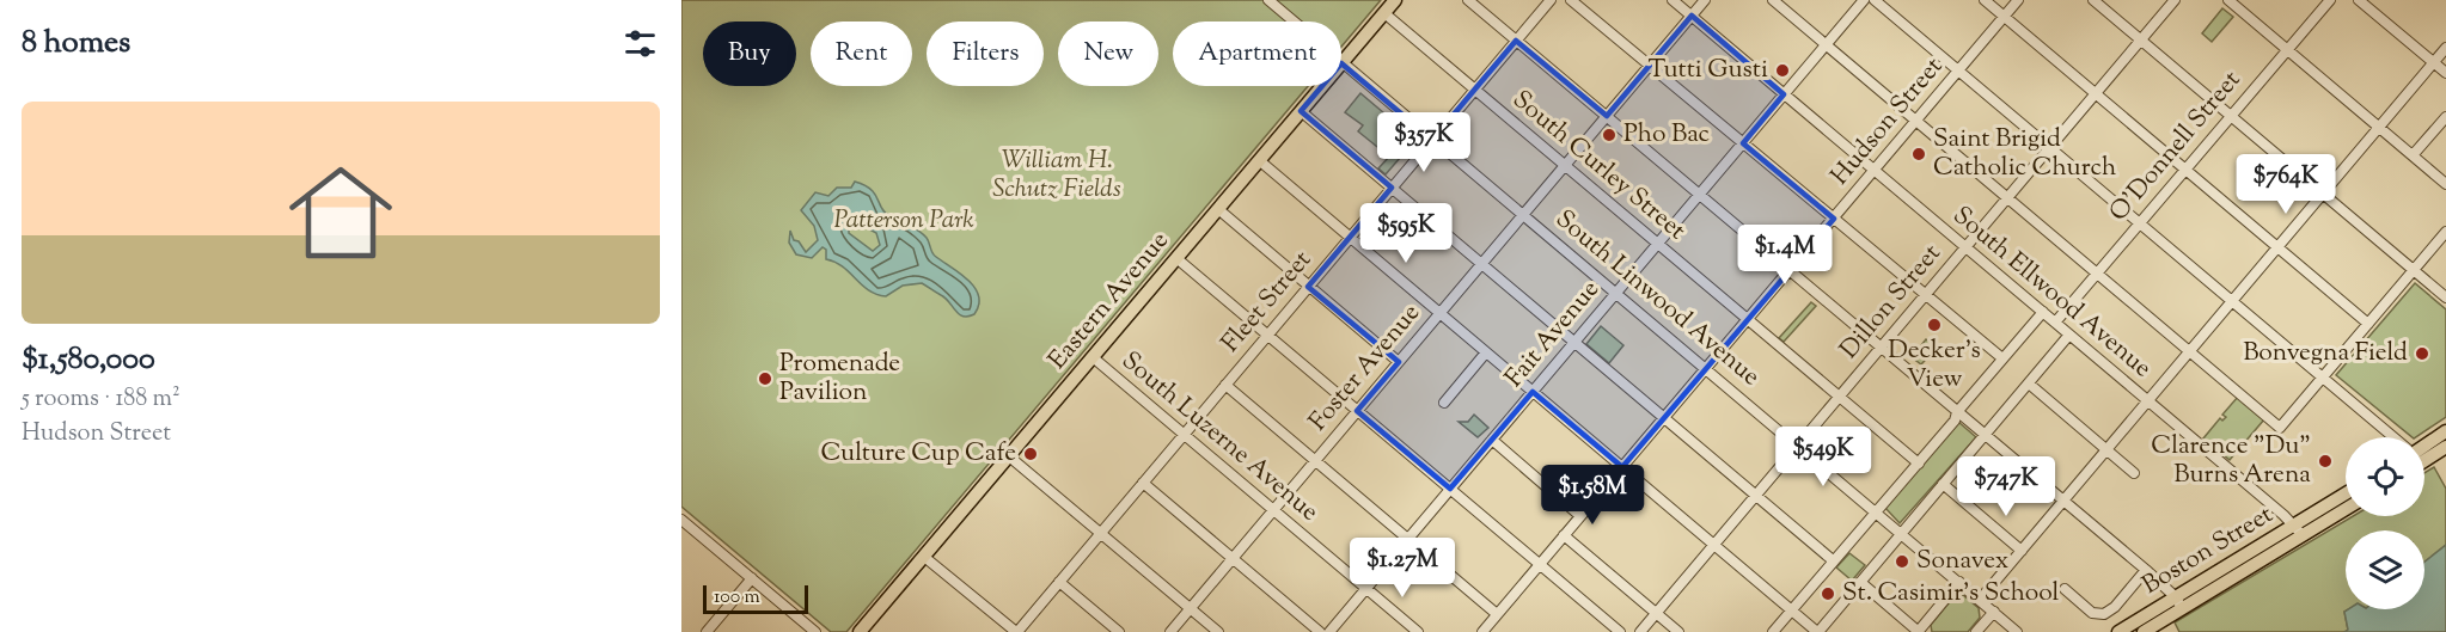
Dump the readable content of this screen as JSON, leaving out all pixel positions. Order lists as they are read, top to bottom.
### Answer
{
  "streets": {
    "main road": ["Eastern Avenue", "Boston Street"],
    "street": [
      "Hudson Street",
      "O'Donnell Street",
      "South Curley Street",
      "South Ellwood Avenue",
      "South Linwood Avenue",
      "Fleet Street",
      "Dillon Street",
      "Fait Avenue",
      "Foster Avenue",
      "South Luzerne Avenue"
    ]
  },
  "crossings": [
    ["Hudson Street", "South Curley Street"],
    ["Hudson Street", "South Ellwood Avenue"],
    ["Hudson Street", "South Linwood Avenue"],
    ["O'Donnell Street", "South Ellwood Avenue"],
    ["South Curley Street", "Eastern Avenue"],
    ["South Curley Street", "Fleet Street"],
    ["South Curley Street", "Dillon Street"],
    ["South Curley Street", "Fait Avenue"],
    ["South Curley Street", "Foster Avenue"],
    ["South Ellwood Avenue", "Dillon Street"],
    ["South Ellwood Avenue", "Fait Avenue"],
    ["South Ellwood Avenue", "Foster Avenue"],
    ["South Ellwood Avenue", "Boston Street"],
    ["South Linwood Avenue", "Eastern Avenue"],
    ["South Linwood Avenue", "Fleet Street"],
    ["South Linwood Avenue", "Dillon Street"],
    ["South Linwood Avenue", "Fait Avenue"],
    ["South Linwood Avenue", "Foster Avenue"],
    ["Eastern Avenue", "South Luzerne Avenue"],
    ["Fleet Street", "South Luzerne Avenue"],
    ["Fait Avenue", "South Luzerne Avenue"],
    ["Foster Avenue", "South Luzerne Avenue"]
  ],
  "parks": ["William H. Schutz Fields", "Patterson Park"],
  "places": [
    "Tutti Gusti",
    "Pho Bac",
    "Saint Brigid Catholic Church",
    "Decker's View",
    "Bonvegna Field",
    "Promenade Pavilion",
    "Culture Cup Cafe",
    "Clarence \"Du\" Burns Arena",
    "Sonavex",
    "St. Casimir's School"
  ],
  "scale_bar": "100 m",
  "page": {
    "heading": "8 homes",
    "chip": [
      "Buy",
      "Rent",
      "Filters",
      "New",
      "Apartment"
    ],
    "list": [
      {
        "name": "$1,580,000",
        "note": "5 rooms · 188 m² · Hudson Street"
      }
    ],
    "price": [
      "$357K",
      "$764K",
      "$595K",
      "$1.4M",
      "$549K",
      "$747K",
      "$1.58M",
      "$1.27M"
    ],
    "scale": "100 m"
  }
}
